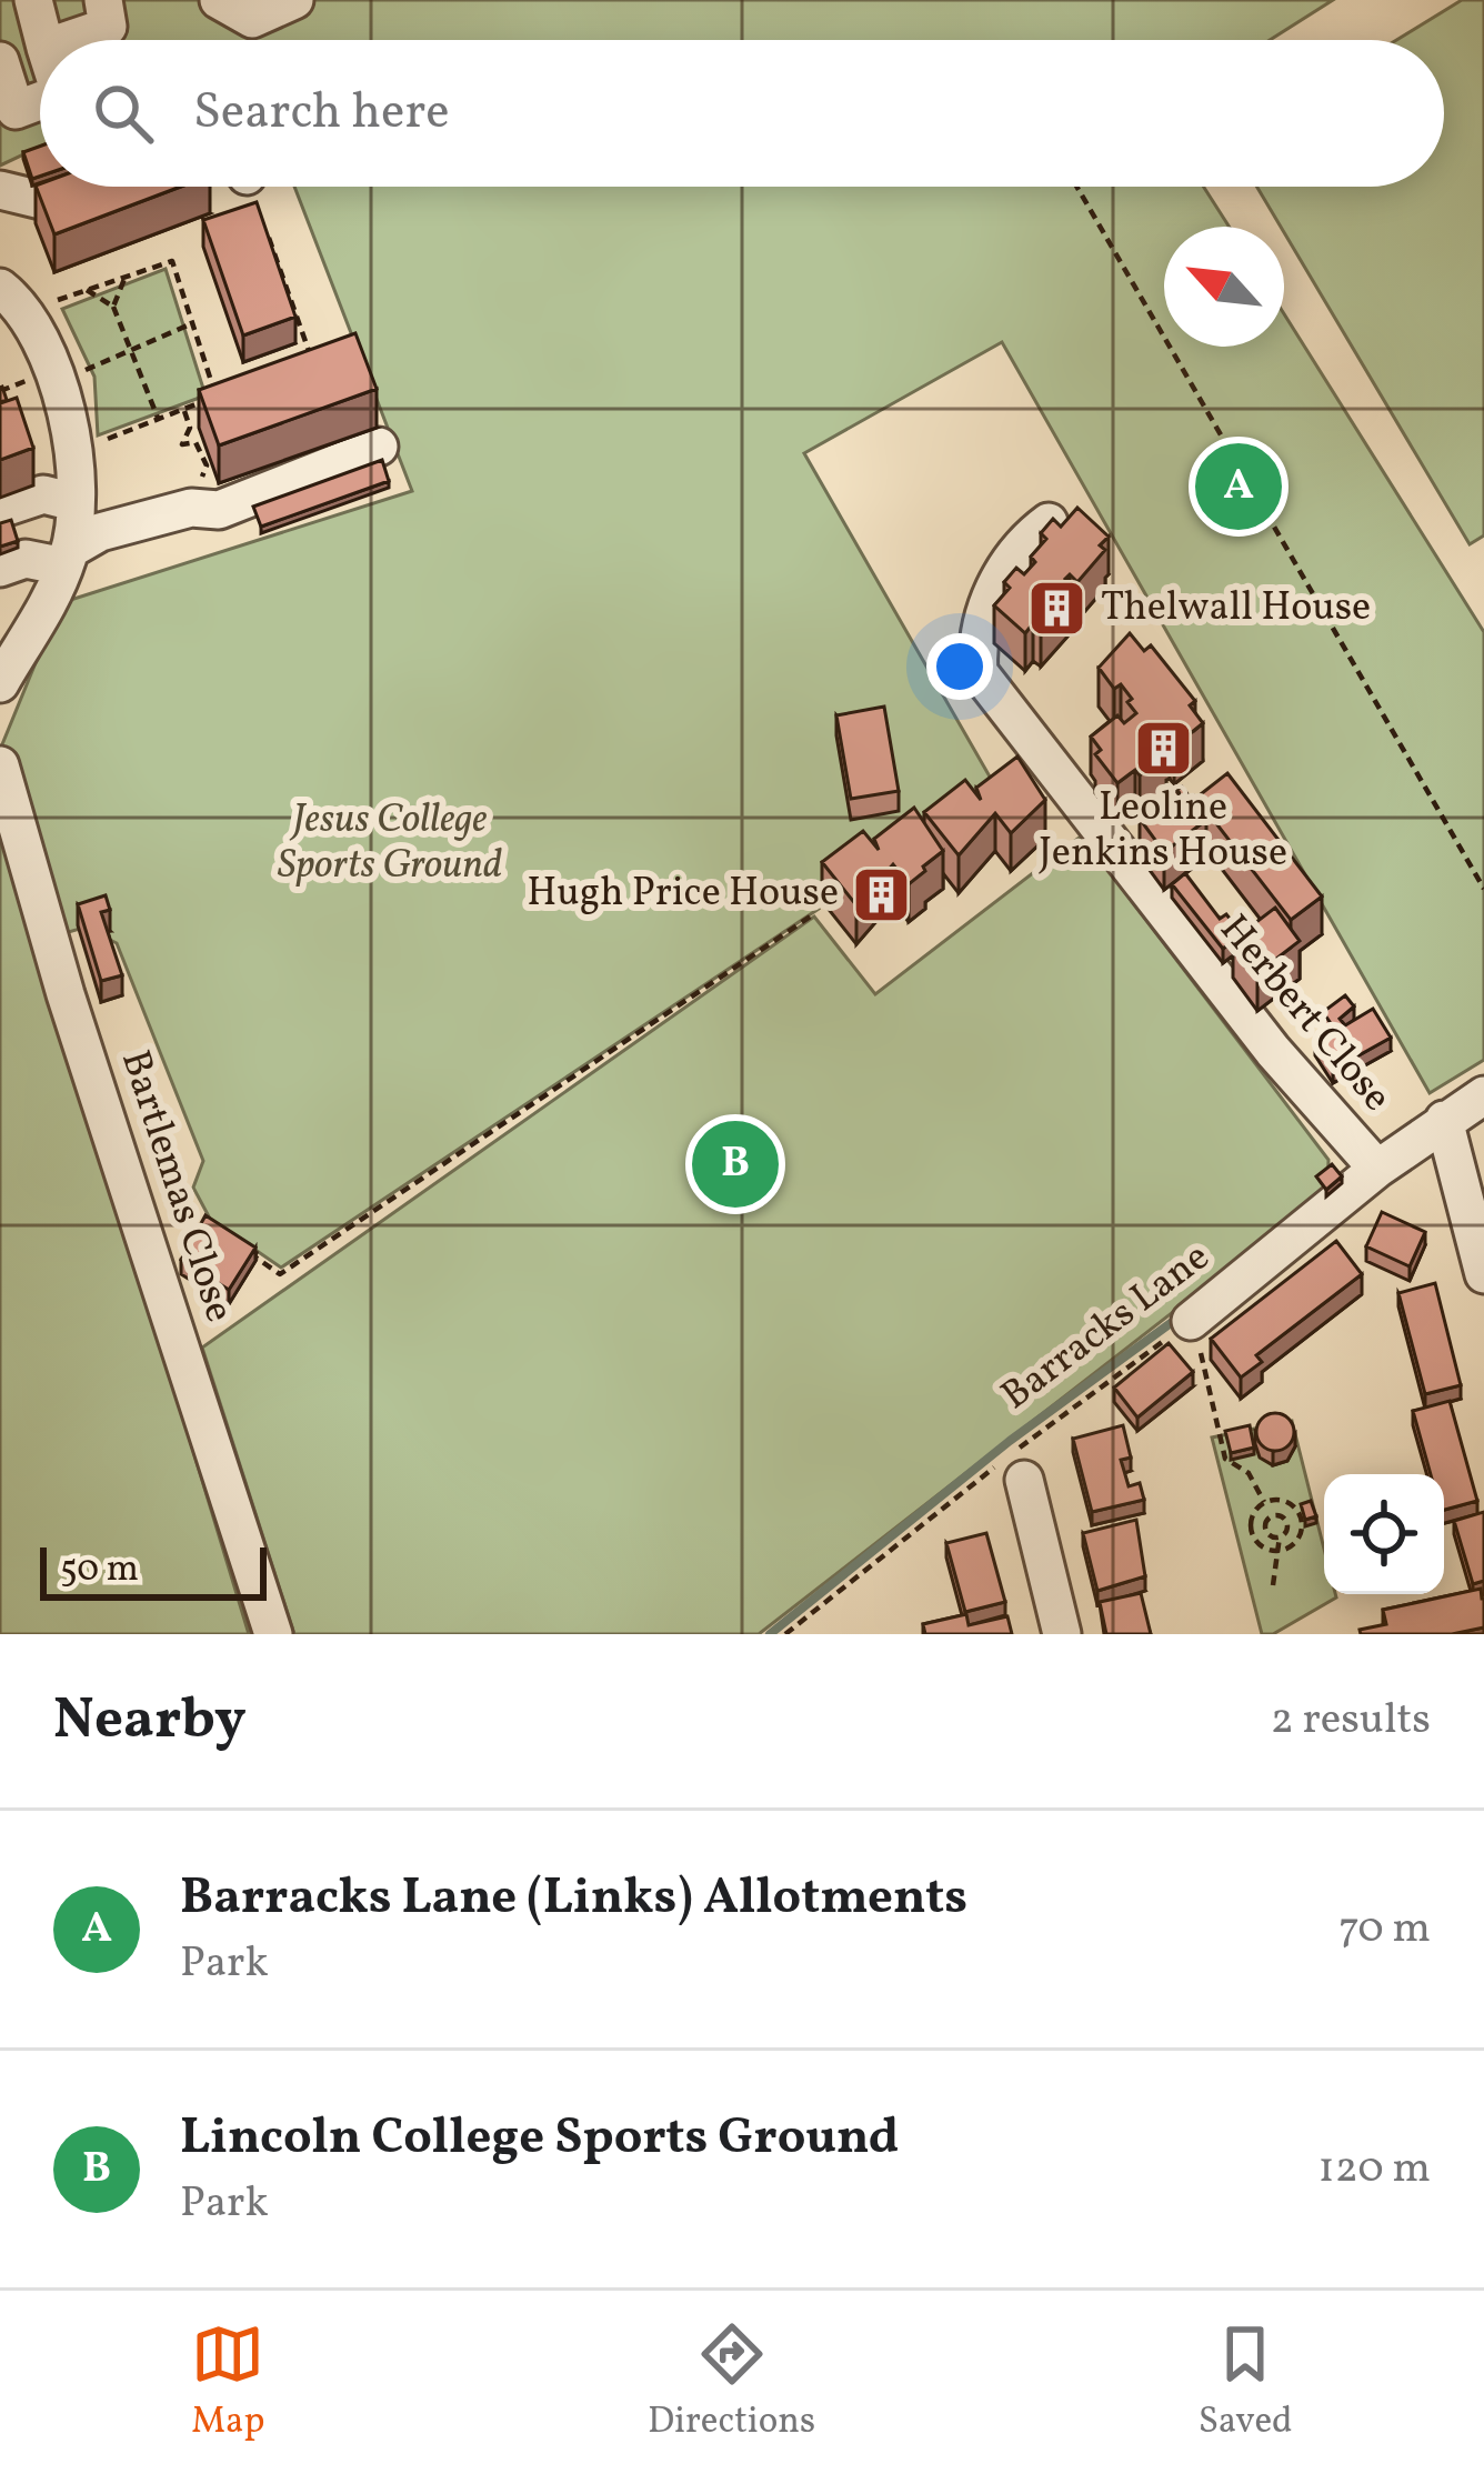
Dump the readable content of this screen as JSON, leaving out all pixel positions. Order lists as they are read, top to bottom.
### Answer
{
  "streets": {
    "street": ["Herbert Close", "Bartlemas Close", "Barracks Lane"]
  },
  "crossings": [
    ["Herbert Close", "Barracks Lane"]
  ],
  "parks": ["Jesus College Sports Ground"],
  "places": {
    "building": ["Thelwall House", "Leoline Jenkins House", "Hugh Price House"]
  },
  "scale_bar": "50 m",
  "north": "top left",
  "page": {
    "search": "Search here",
    "pins": ["A", "B"],
    "scale": "50 m",
    "heading": ["Nearby", "2 results"],
    "list": [
      {
        "mark": "A",
        "name": "Barracks Lane (Links) Allotments",
        "note": "Park",
        "value": "70 m"
      },
      {
        "mark": "B",
        "name": "Lincoln College Sports Ground",
        "note": "Park",
        "value": "120 m"
      }
    ],
    "nav": ["Map", "Directions", "Saved"]
  }
}
